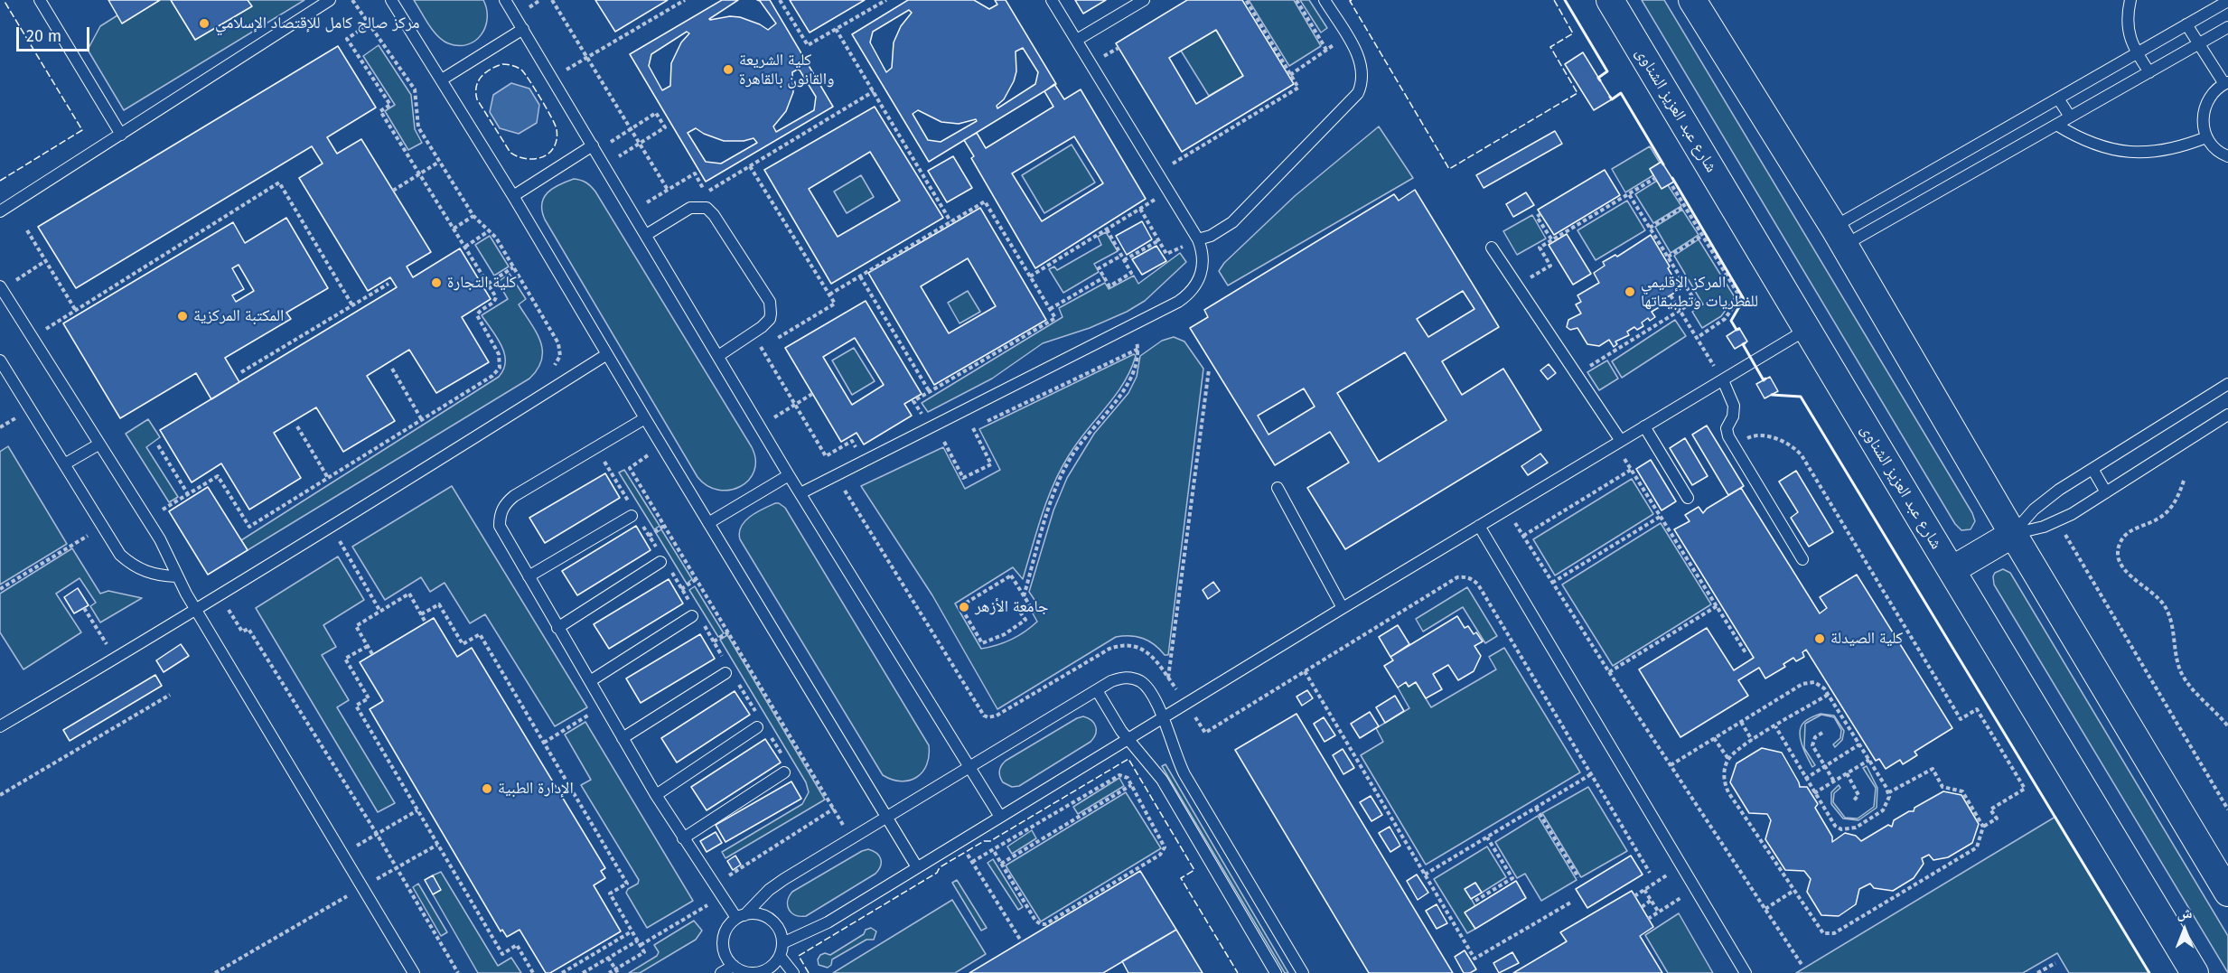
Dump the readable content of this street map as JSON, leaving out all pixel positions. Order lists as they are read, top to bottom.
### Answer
{
  "streets": {
    "street": ["شارع عبد العزيز الشناوى"]
  },
  "places": [
    "مركز صالح كامل للإقتصاد الإسلامي",
    "كلية الشريعة والقانون بالقاهرة",
    "كلية التجارة",
    "المركز الإقليمي للفطريات وتطبيقاتها",
    "المكتبة المركزية",
    "جامعة الأزهر",
    "كلية الصيدلة",
    "الإدارة الطبية"
  ],
  "scale_bar": "20 m",
  "north": "top"
}
